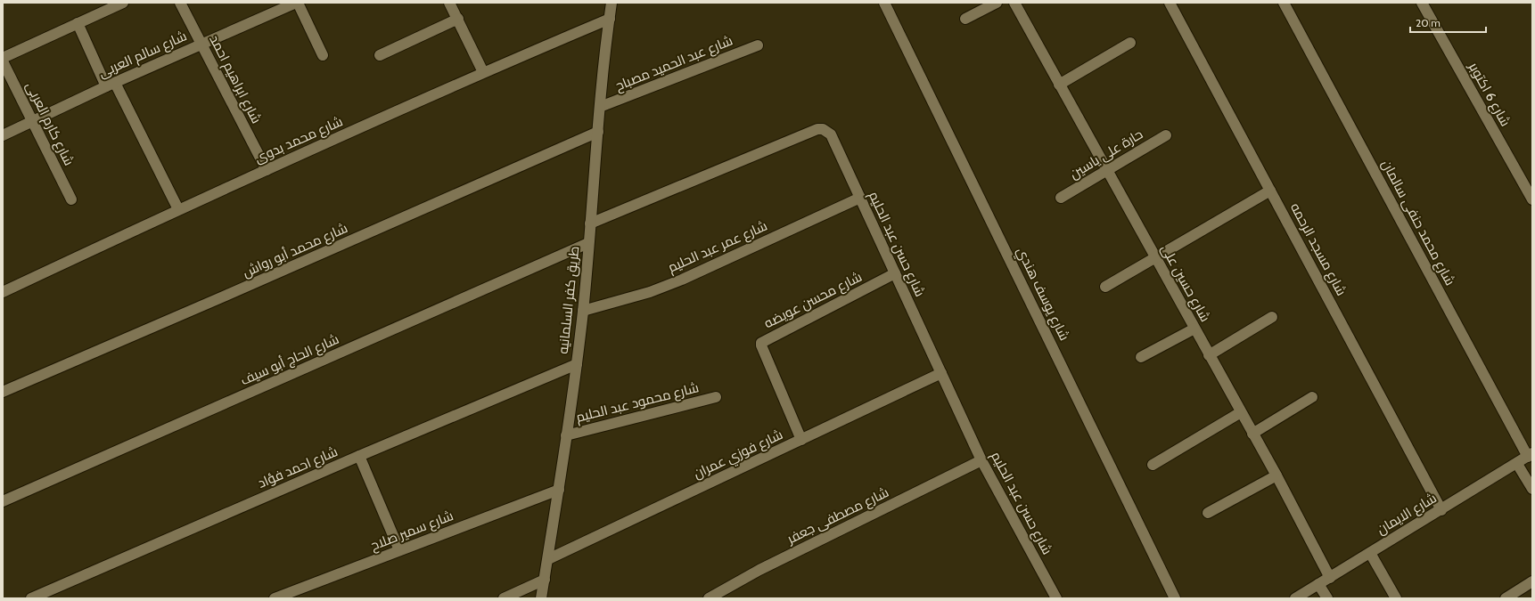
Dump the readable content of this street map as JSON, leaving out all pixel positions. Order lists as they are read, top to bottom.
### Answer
{
  "streets": {
    "street": [
      "شارع سالم العربى",
      "شارع عبد الحميد مصباح",
      "شارع ابراهيم احمد",
      "شارع 6 اكتوبر",
      "شارع كارم العربى",
      "شارع محمد بدوى",
      "حارة على ياسين",
      "شارع محمد حنفى سالمان",
      "شارع حسن عبد الحليم",
      "شارع عمر عبد الحليم",
      "شارع مسجد الرحمه",
      "شارع محمد أبو رواش",
      "شارع حسين على",
      "شارع يوسف هندي",
      "طريق كفر السلمانيه",
      "شارع محسن عويضه",
      "شارع الحاج أبو سيف",
      "شارع محمود عبد الحليم",
      "شارع فوزي عمران",
      "شارع احمد فؤاد",
      "شارع الايمان",
      "شارع مصطفى جعفر",
      "شارع سمير صلاح"
    ]
  },
  "crossings": [
    ["شارع سالم العربى", "شارع ابراهيم احمد"],
    ["شارع سالم العربى", "شارع كارم العربى"],
    ["شارع عبد الحميد مصباح", "طريق كفر السلمانيه"],
    ["شارع ابراهيم احمد", "شارع محمد بدوى"],
    ["شارع محمد بدوى", "طريق كفر السلمانيه"],
    ["حارة على ياسين", "شارع حسين على"],
    ["شارع محمد حنفى سالمان", "شارع الايمان"],
    ["شارع حسن عبد الحليم", "شارع عمر عبد الحليم"],
    ["شارع حسن عبد الحليم", "طريق كفر السلمانيه"],
    ["شارع حسن عبد الحليم", "شارع محسن عويضه"],
    ["شارع حسن عبد الحليم", "شارع فوزي عمران"],
    ["شارع حسن عبد الحليم", "شارع مصطفى جعفر"],
    ["شارع عمر عبد الحليم", "طريق كفر السلمانيه"],
    ["شارع مسجد الرحمه", "شارع الايمان"],
    ["شارع محمد أبو رواش", "طريق كفر السلمانيه"],
    ["شارع حسين على", "شارع الايمان"],
    ["طريق كفر السلمانيه", "شارع الحاج أبو سيف"],
    ["طريق كفر السلمانيه", "شارع محمود عبد الحليم"],
    ["طريق كفر السلمانيه", "شارع فوزي عمران"],
    ["طريق كفر السلمانيه", "شارع احمد فؤاد"],
    ["طريق كفر السلمانيه", "شارع سمير صلاح"],
    ["شارع محسن عويضه", "شارع فوزي عمران"]
  ],
  "scale_bar": "20 m"
}
